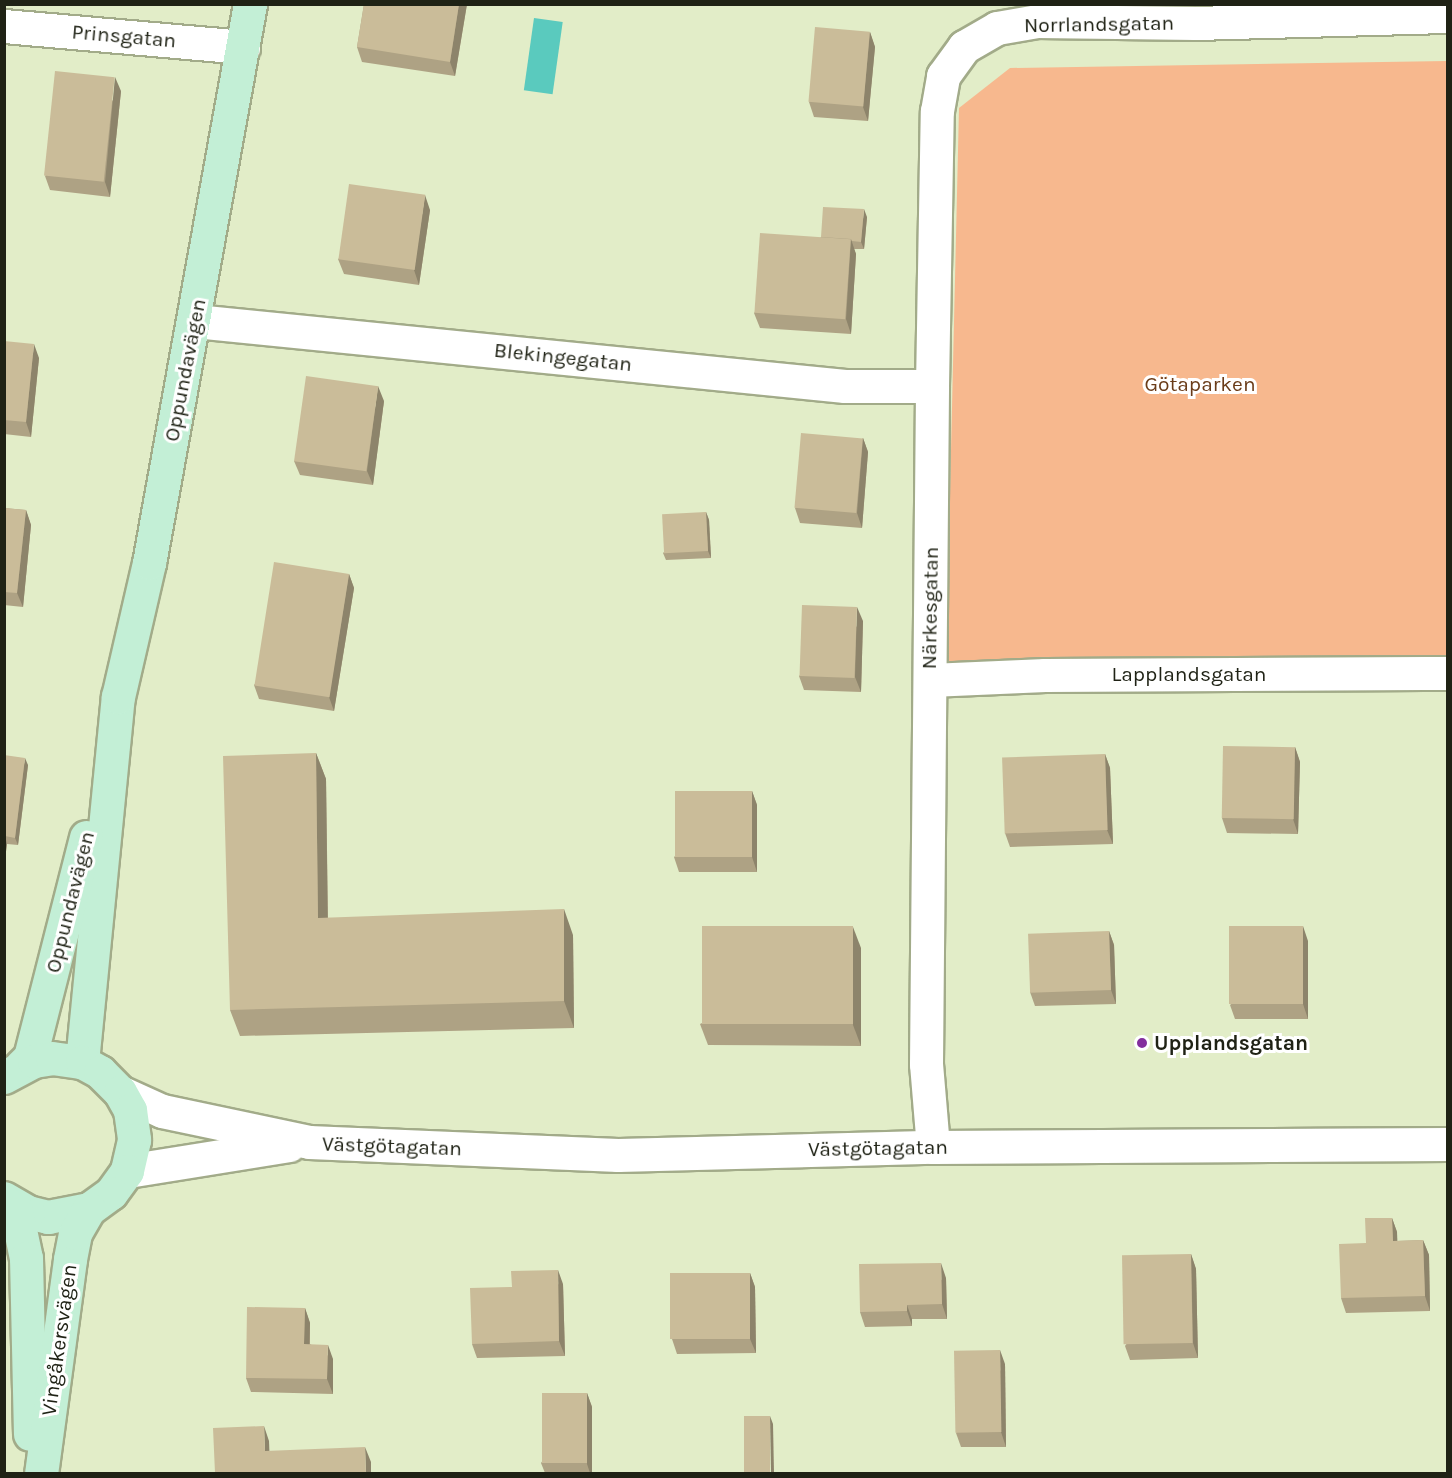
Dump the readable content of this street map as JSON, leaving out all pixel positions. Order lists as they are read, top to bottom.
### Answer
{
  "streets": {
    "main road": ["Oppundavägen", "Vingåkersvägen"],
    "street": [
      "Norrlandsgatan",
      "Prinsgatan",
      "Blekingegatan",
      "Närkesgatan",
      "Lapplandsgatan",
      "Västgötagatan"
    ]
  },
  "crossings": [
    ["Norrlandsgatan", "Närkesgatan"],
    ["Prinsgatan", "Oppundavägen"],
    ["Blekingegatan", "Oppundavägen"],
    ["Blekingegatan", "Närkesgatan"],
    ["Oppundavägen", "Vingåkersvägen"],
    ["Närkesgatan", "Lapplandsgatan"],
    ["Närkesgatan", "Västgötagatan"],
    ["Västgötagatan", "Vingåkersvägen"]
  ],
  "parks": ["Götaparken"],
  "places": ["Upplandsgatan"]
}
